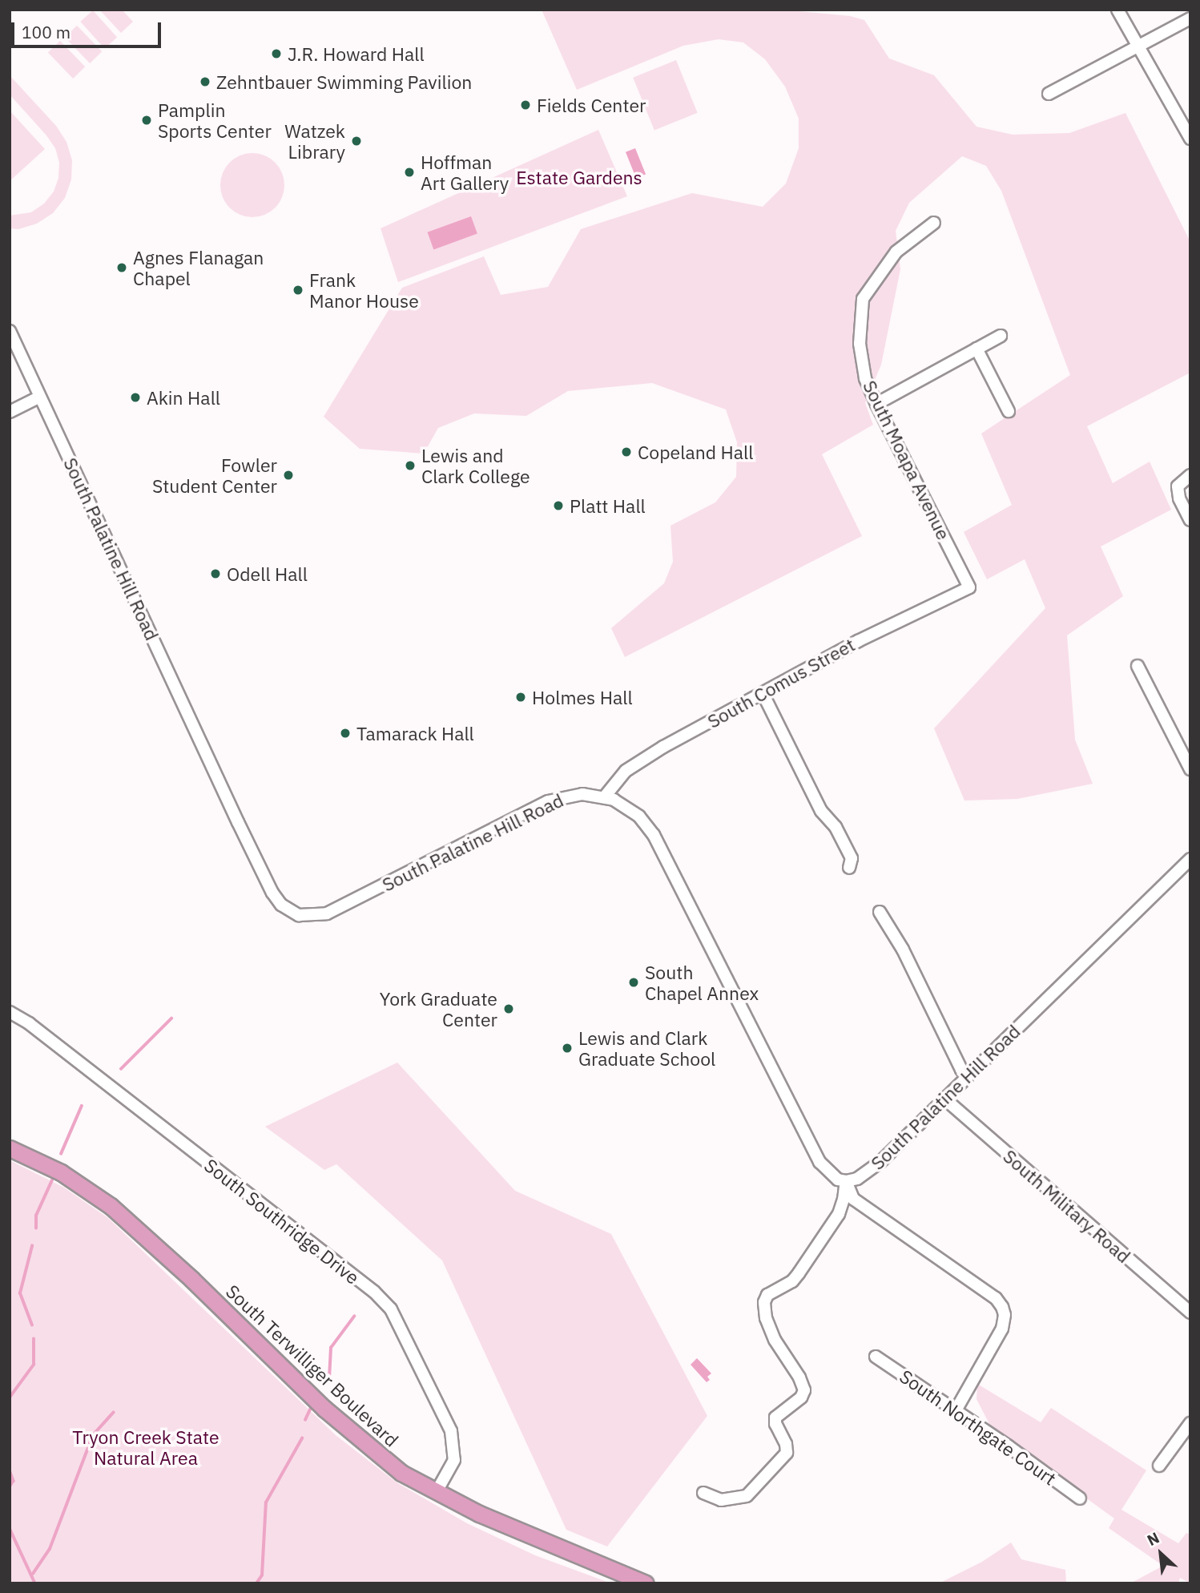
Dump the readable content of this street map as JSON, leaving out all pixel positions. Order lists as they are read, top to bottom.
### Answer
{
  "streets": {
    "main road": ["South Terwilliger Boulevard"],
    "street": [
      "South Moapa Avenue",
      "South Palatine Hill Road",
      "South Comus Street",
      "South Military Road",
      "South Southridge Drive",
      "South Northgate Court"
    ]
  },
  "crossings": [
    ["South Moapa Avenue", "South Comus Street"],
    ["South Palatine Hill Road", "South Comus Street"],
    ["South Palatine Hill Road", "South Military Road"],
    ["South Southridge Drive", "South Terwilliger Boulevard"]
  ],
  "parks": ["Estate Gardens", "Tryon Creek State Natural Area"],
  "places": [
    "J.R. Howard Hall",
    "Zehntbauer Swimming Pavilion",
    "Fields Center",
    "Pamplin Sports Center",
    "Watzek Library",
    "Hoffman Art Gallery",
    "Agnes Flanagan Chapel",
    "Frank Manor House",
    "Akin Hall",
    "Copeland Hall",
    "Lewis and Clark College",
    "Fowler Student Center",
    "Platt Hall",
    "Odell Hall",
    "Holmes Hall",
    "Tamarack Hall",
    "South Chapel Annex",
    "York Graduate Center",
    "Lewis and Clark Graduate School"
  ],
  "scale_bar": "100 m",
  "north": "top left"
}
